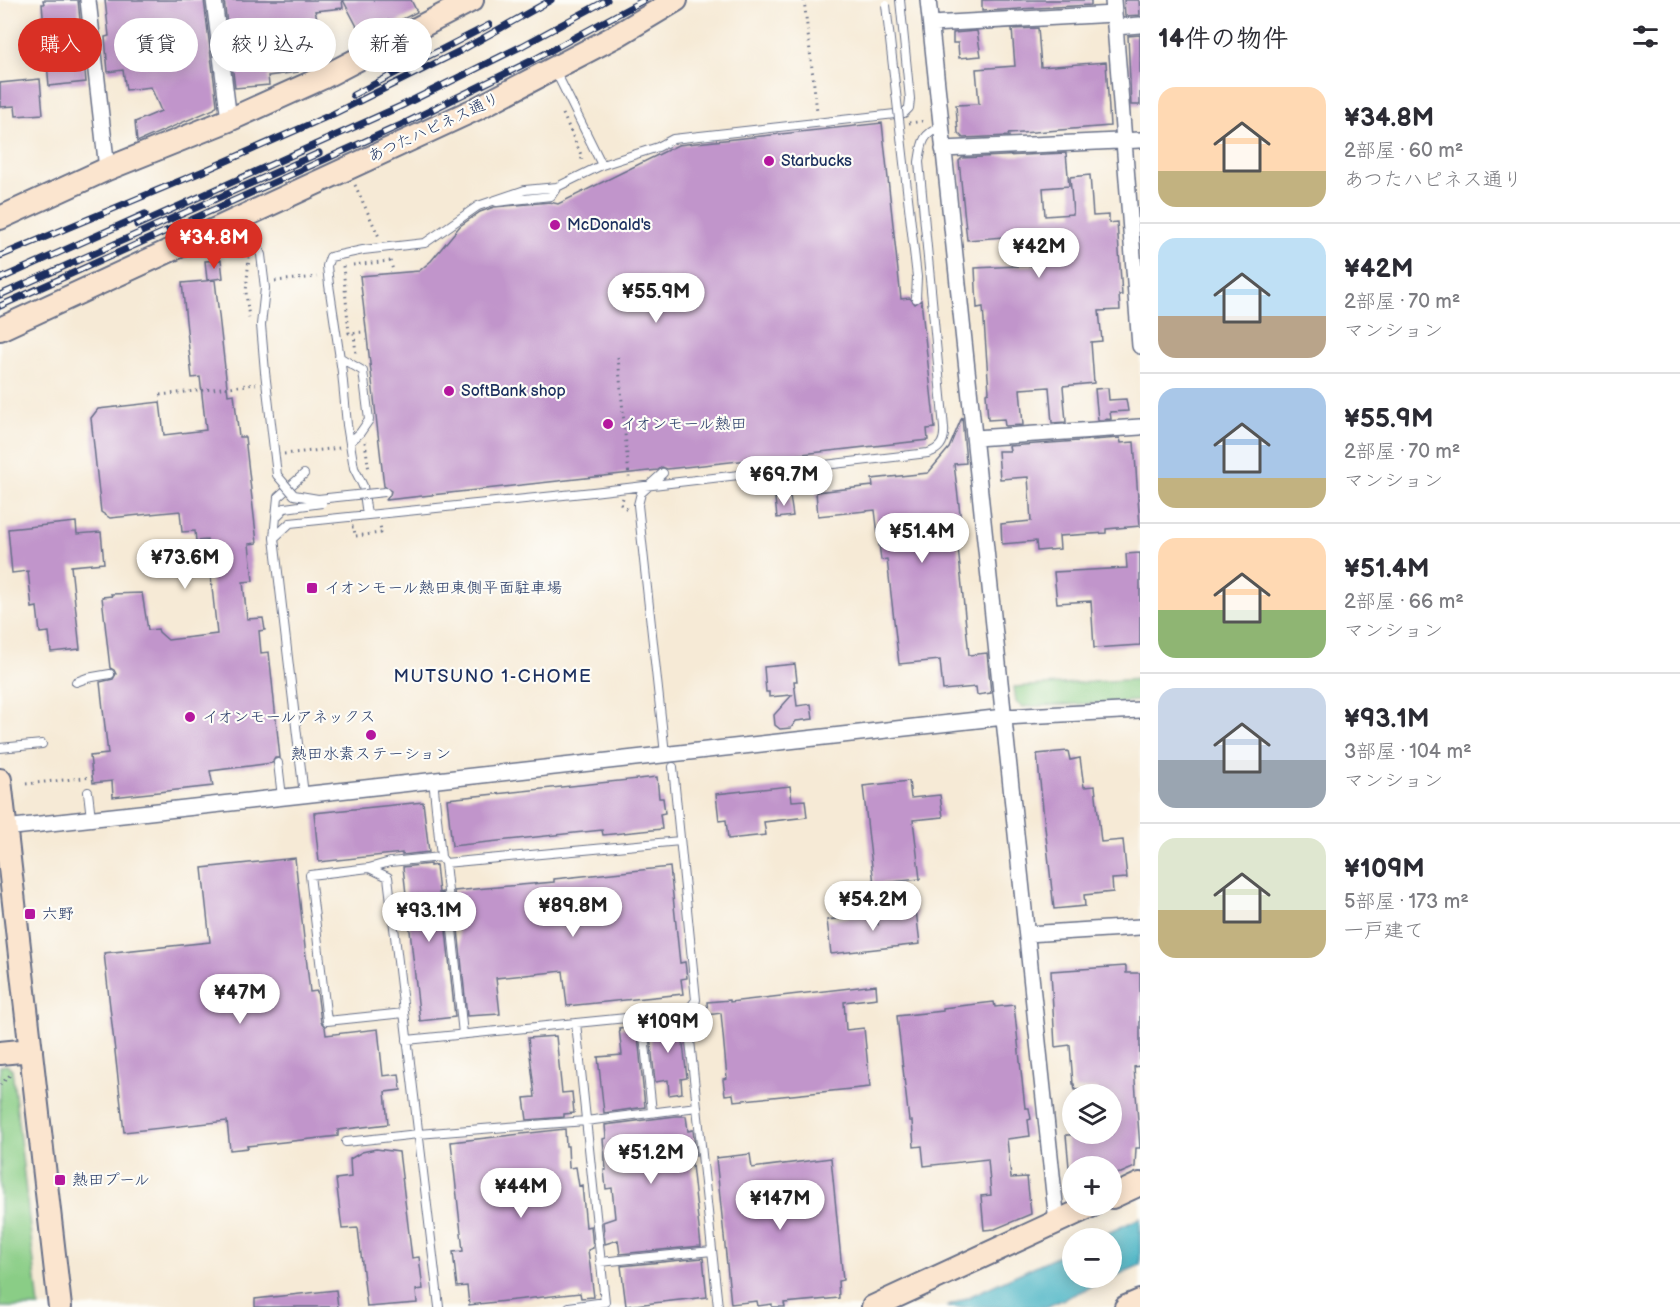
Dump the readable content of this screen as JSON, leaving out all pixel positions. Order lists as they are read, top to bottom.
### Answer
{
  "streets": {
    "street": ["あつたハピネス通り"]
  },
  "districts": ["MUTSUNO 1-CHOME"],
  "places": {
    "other": [
      "Starbucks",
      "McDonald's",
      "SoftBank shop",
      "イオンモール熱田",
      "イオンモールアネックス",
      "熱田水素ステーション"
    ],
    "transit": ["イオンモール熱田東側平面駐車場", "六野", "熱田プール"]
  },
  "page": {
    "heading": "14件の物件",
    "chip": [
      "購入",
      "賃貸",
      "絞り込み",
      "新着"
    ],
    "list": [
      {
        "name": "¥34.8M",
        "note": "2部屋 · 60 m² · あつたハピネス通り"
      },
      {
        "name": "¥42M",
        "note": "2部屋 · 70 m² · マンション"
      },
      {
        "name": "¥55.9M",
        "note": "2部屋 · 70 m² · マンション"
      },
      {
        "name": "¥51.4M",
        "note": "2部屋 · 66 m² · マンション"
      },
      {
        "name": "¥93.1M",
        "note": "3部屋 · 104 m² · マンション"
      },
      {
        "name": "¥109M",
        "note": "5部屋 · 173 m² · 一戸建て"
      }
    ],
    "price": [
      "¥34.8M",
      "¥42M",
      "¥55.9M",
      "¥69.7M",
      "¥51.4M",
      "¥73.6M",
      "¥54.2M",
      "¥89.8M",
      "¥93.1M",
      "¥47M",
      "¥109M",
      "¥51.2M",
      "¥44M",
      "¥147M"
    ],
    "map_buttons": ["+", "−"]
  }
}
